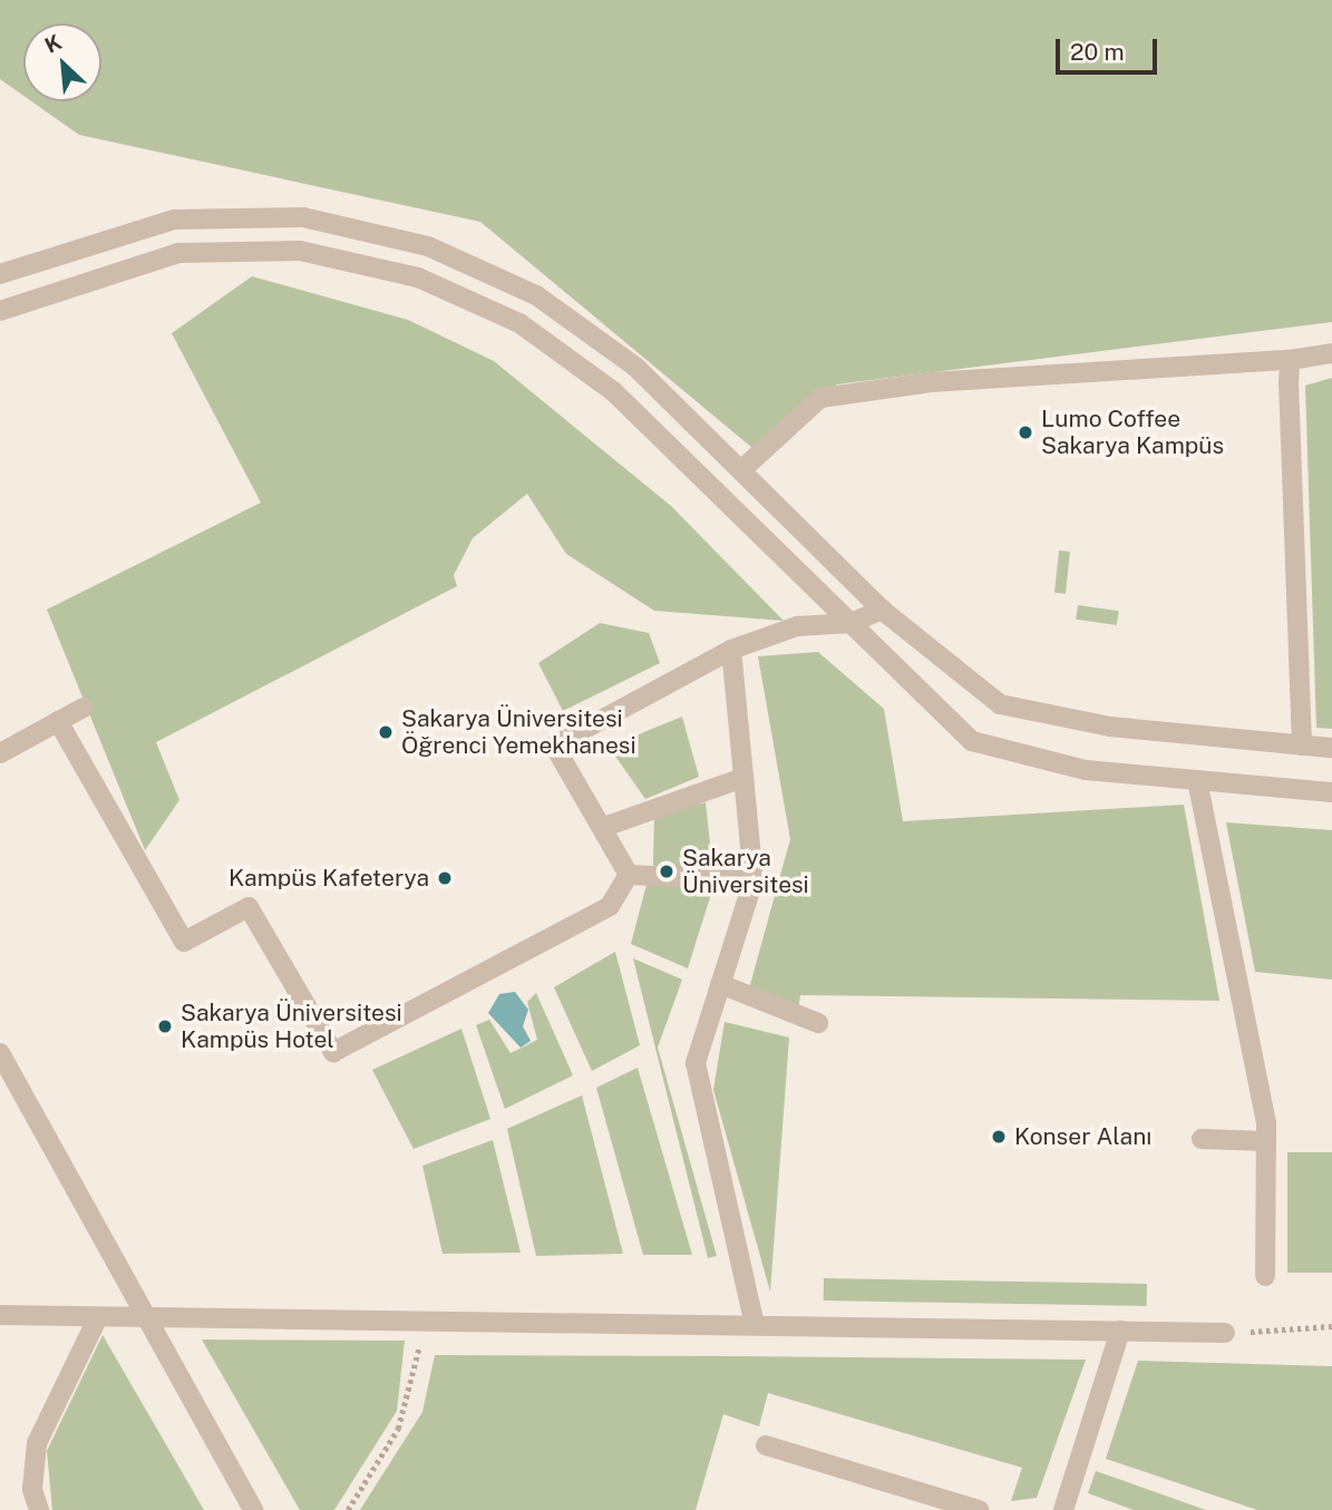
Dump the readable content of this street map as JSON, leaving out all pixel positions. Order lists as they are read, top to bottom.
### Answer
{
  "places": [
    "Lumo Coffee Sakarya Kampüs",
    "Sakarya Üniversitesi Öğrenci Yemekhanesi",
    "Sakarya Üniversitesi",
    "Kampüs Kafeterya",
    "Sakarya Üniversitesi Kampüs Hotel",
    "Konser Alanı"
  ],
  "scale_bar": "20 m",
  "north": "top left"
}
